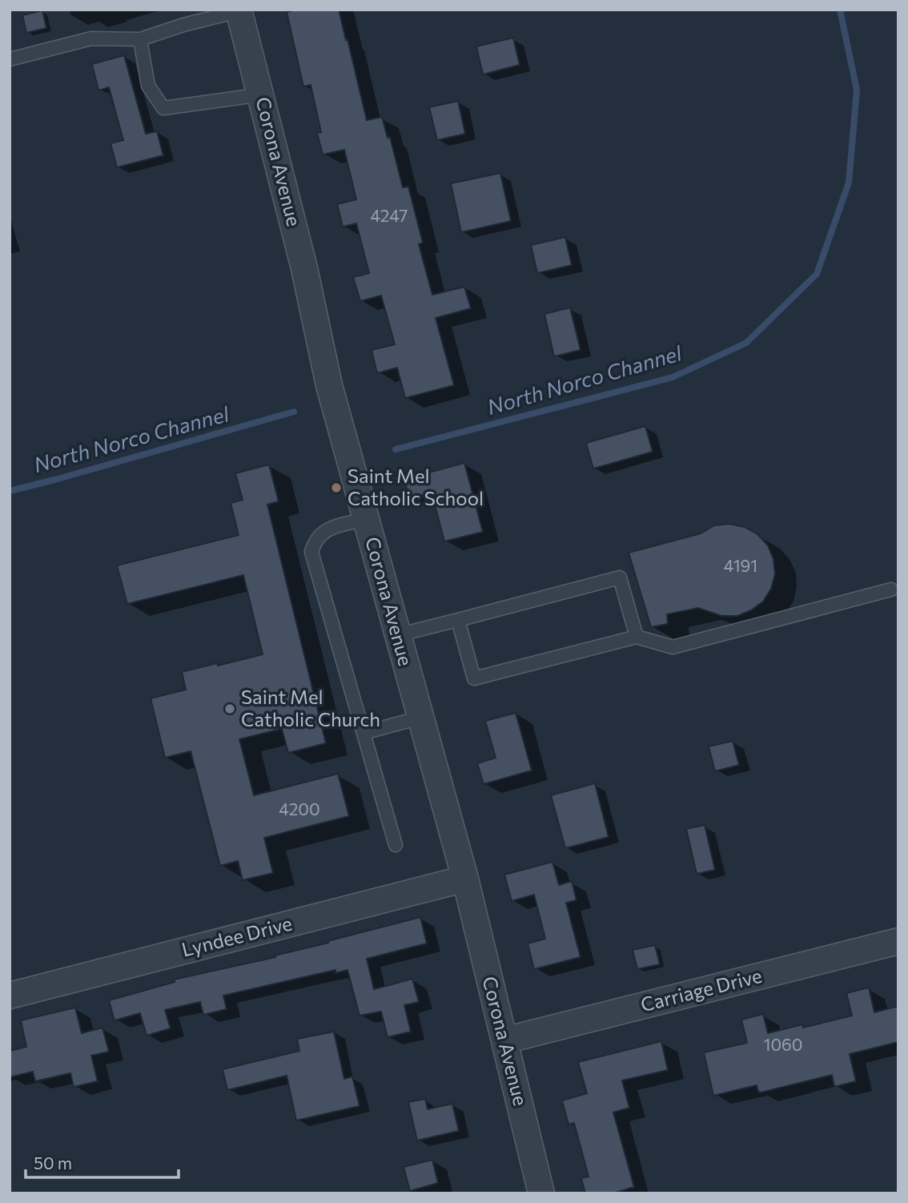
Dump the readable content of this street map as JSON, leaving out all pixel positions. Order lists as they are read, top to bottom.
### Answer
{
  "streets": {
    "street": ["Corona Avenue", "Lyndee Drive", "Carriage Drive"]
  },
  "crossings": [
    ["Corona Avenue", "Lyndee Drive"],
    ["Corona Avenue", "Carriage Drive"]
  ],
  "water": ["North Norco Channel"],
  "places": ["Saint Mel Catholic School", "Saint Mel Catholic Church"],
  "house_numbers": [
    "4247",
    "4191",
    "4200",
    "1060"
  ],
  "scale_bar": "50 m"
}
